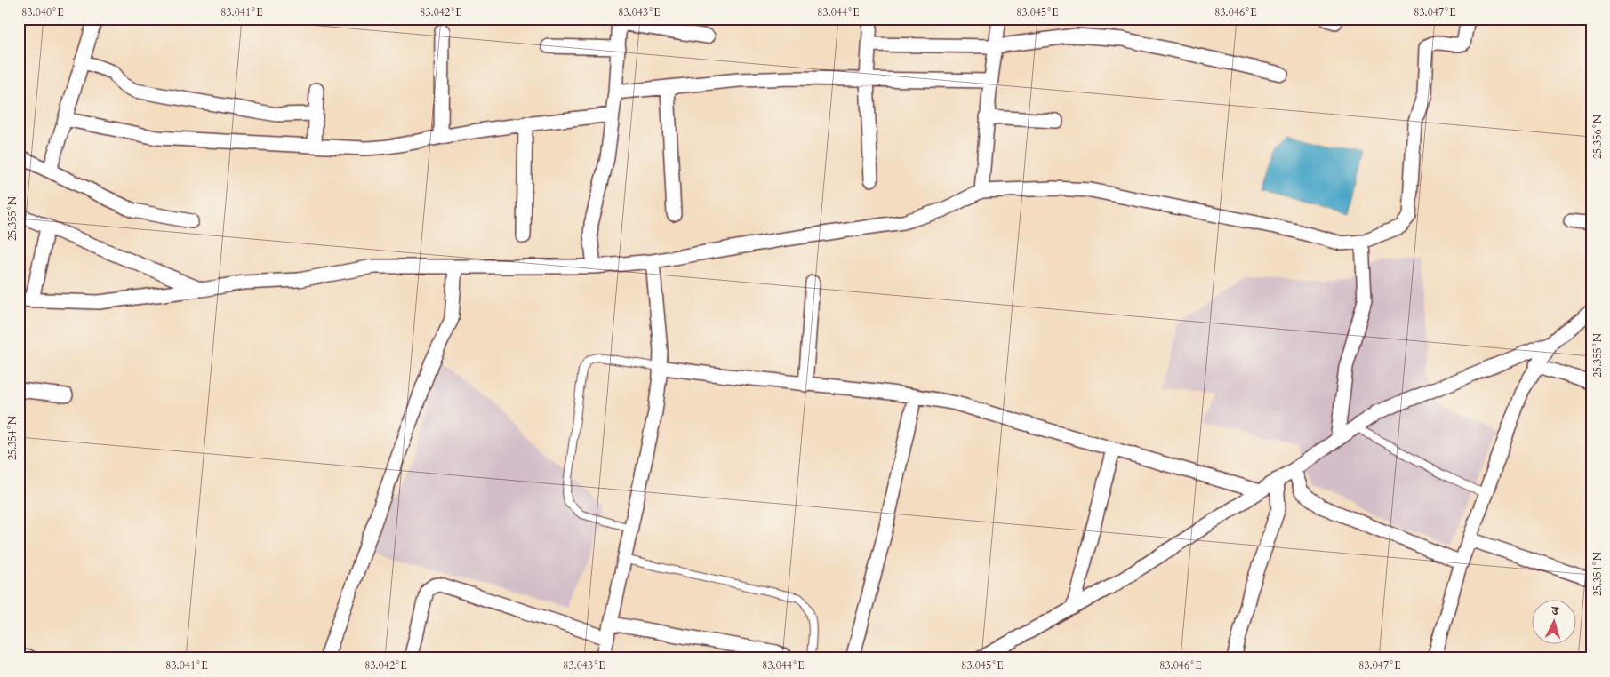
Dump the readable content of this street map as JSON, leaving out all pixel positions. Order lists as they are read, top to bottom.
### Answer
{
  "north": "top",
  "coordinates": [
    "83.040°E",
    "83.041°E",
    "83.042°E",
    "83.043°E",
    "83.044°E",
    "83.045°E",
    "83.046°E",
    "83.047°E",
    "25.356°N",
    "25.355°N",
    "25.354°N"
  ]
}
